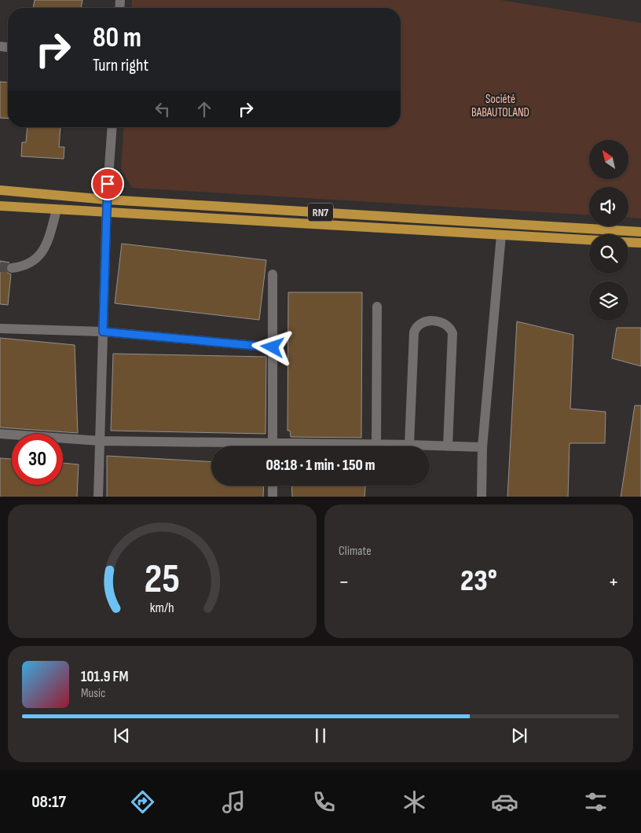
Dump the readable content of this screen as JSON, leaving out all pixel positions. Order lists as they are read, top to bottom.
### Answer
{
  "streets": {
    "main road": ["RN7"]
  },
  "parks": ["Société BABAUTOLAND"],
  "north": "top left",
  "page": {
    "turn": ["80 m", "Turn right"],
    "limit": "30",
    "trip": "08:18 · 1 min · 150 m",
    "tile": "Climate",
    "heat": ["−", "23°", "+"],
    "song": ["101.9 FM", "Music"],
    "tabs": "08:17",
    "gauge": ["25", "km/h"]
  }
}
